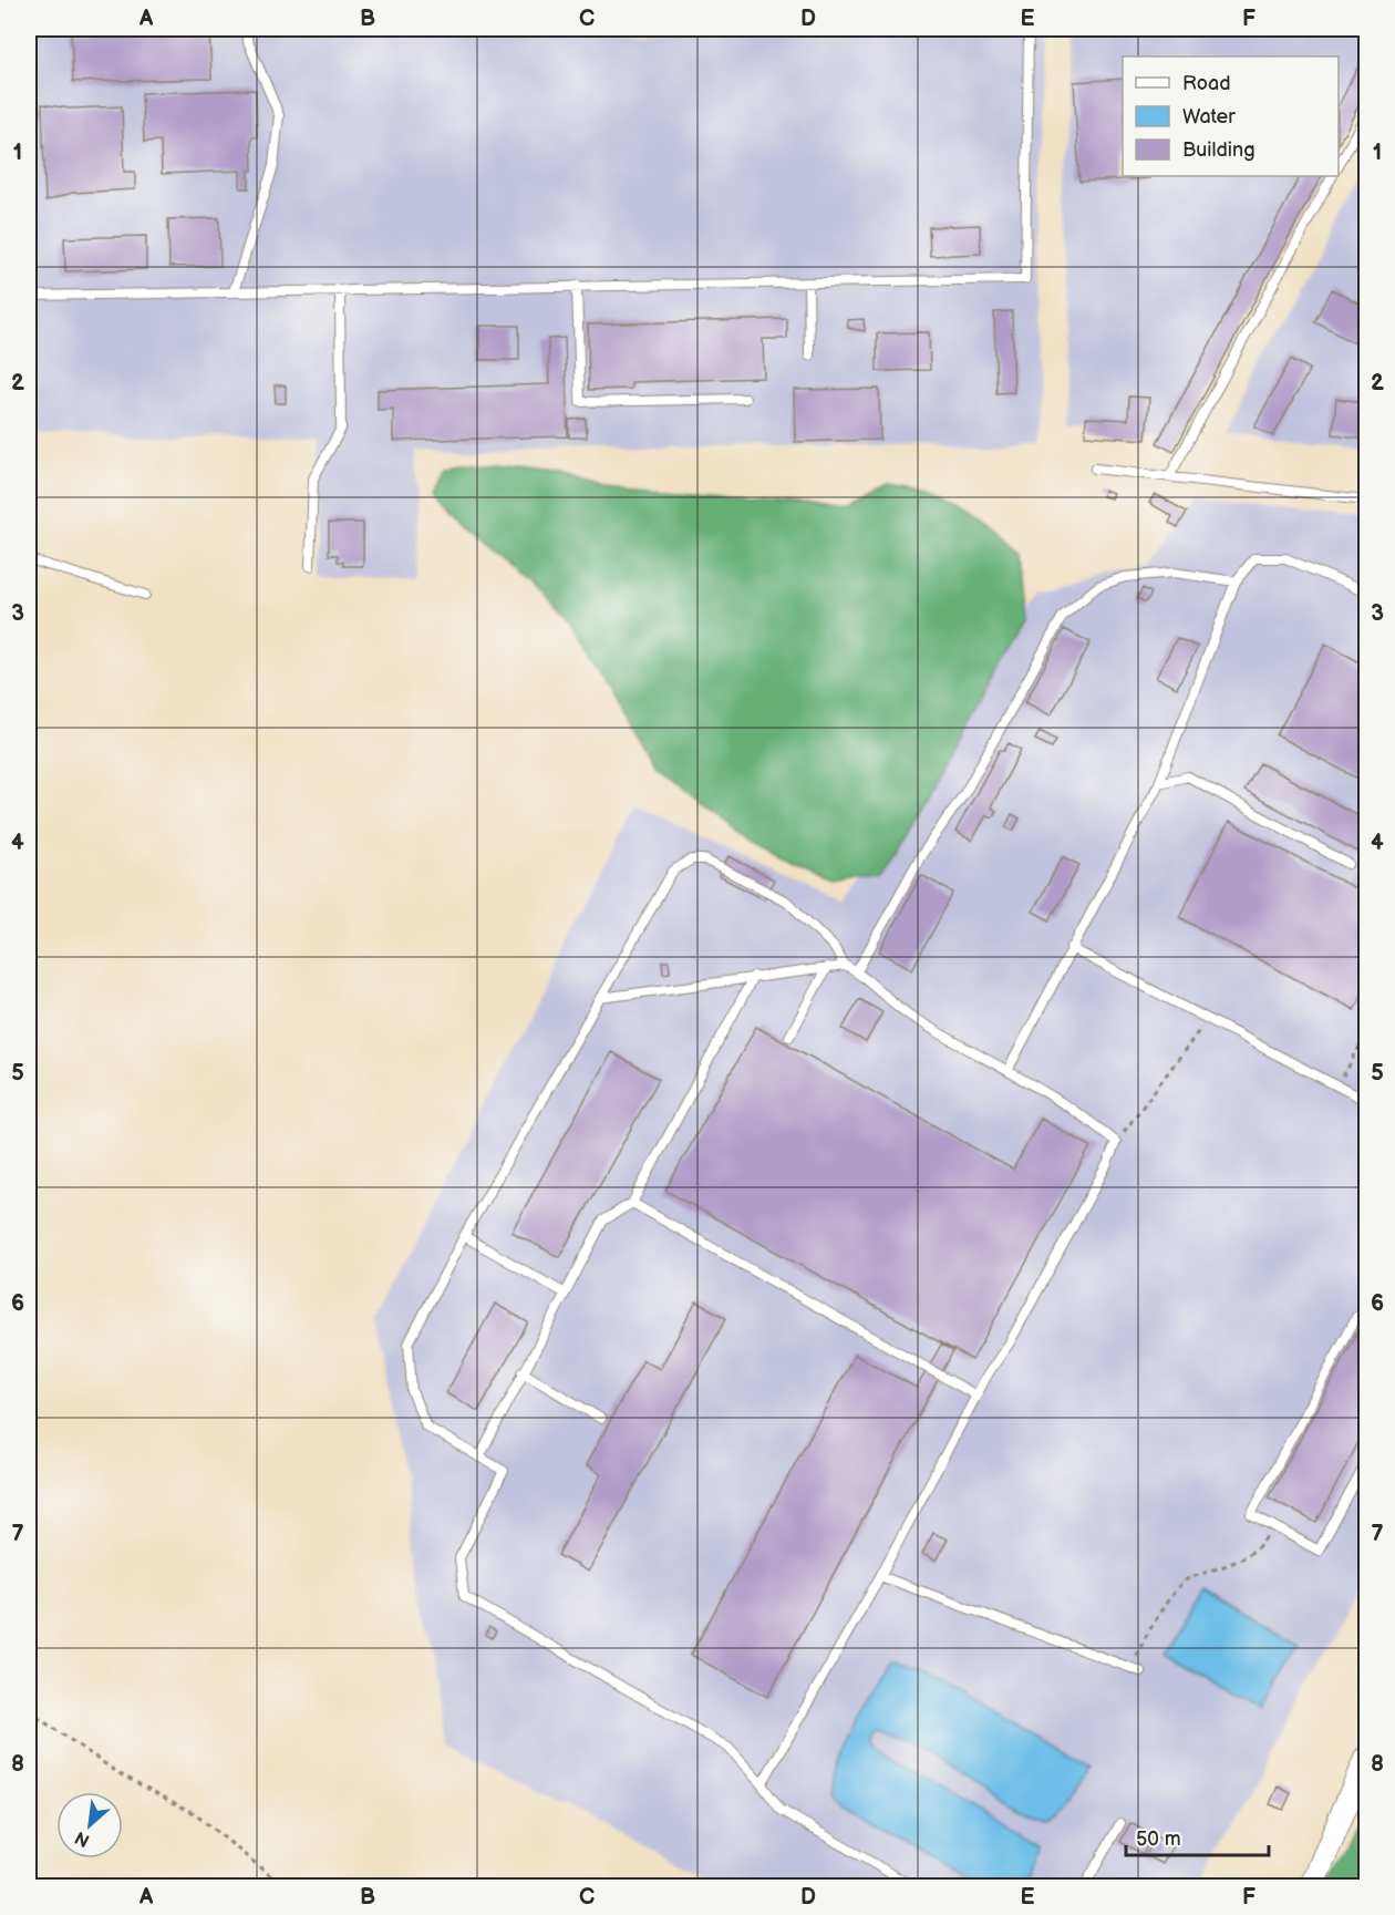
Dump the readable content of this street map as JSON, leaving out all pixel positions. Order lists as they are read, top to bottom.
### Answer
{
  "legend": ["Road", "Water", "Building"],
  "scale_bar": "50 m",
  "north": "bottom left",
  "grid": {
    "columns": [
      "A",
      "B",
      "C",
      "D",
      "E",
      "F"
    ],
    "rows": [
      "1",
      "2",
      "3",
      "4",
      "5",
      "6",
      "7",
      "8"
    ]
  }
}
